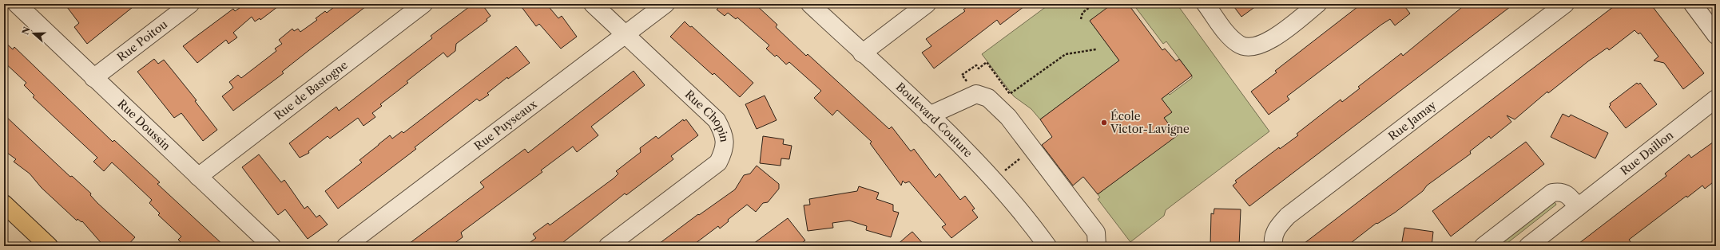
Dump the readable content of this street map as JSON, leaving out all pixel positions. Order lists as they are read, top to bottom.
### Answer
{
  "streets": {
    "street": [
      "Rue Poitou",
      "Rue de Bastogne",
      "Rue Chopin",
      "Boulevard Couture",
      "Rue Jamay",
      "Rue Puyseaux",
      "Rue Doussin",
      "Rue Daillon"
    ]
  },
  "crossings": [
    ["Rue Poitou", "Rue Doussin"],
    ["Rue de Bastogne", "Rue Doussin"],
    ["Rue Chopin", "Rue Puyseaux"]
  ],
  "places": ["École Victor-Lavigne"],
  "north": "left"
}
